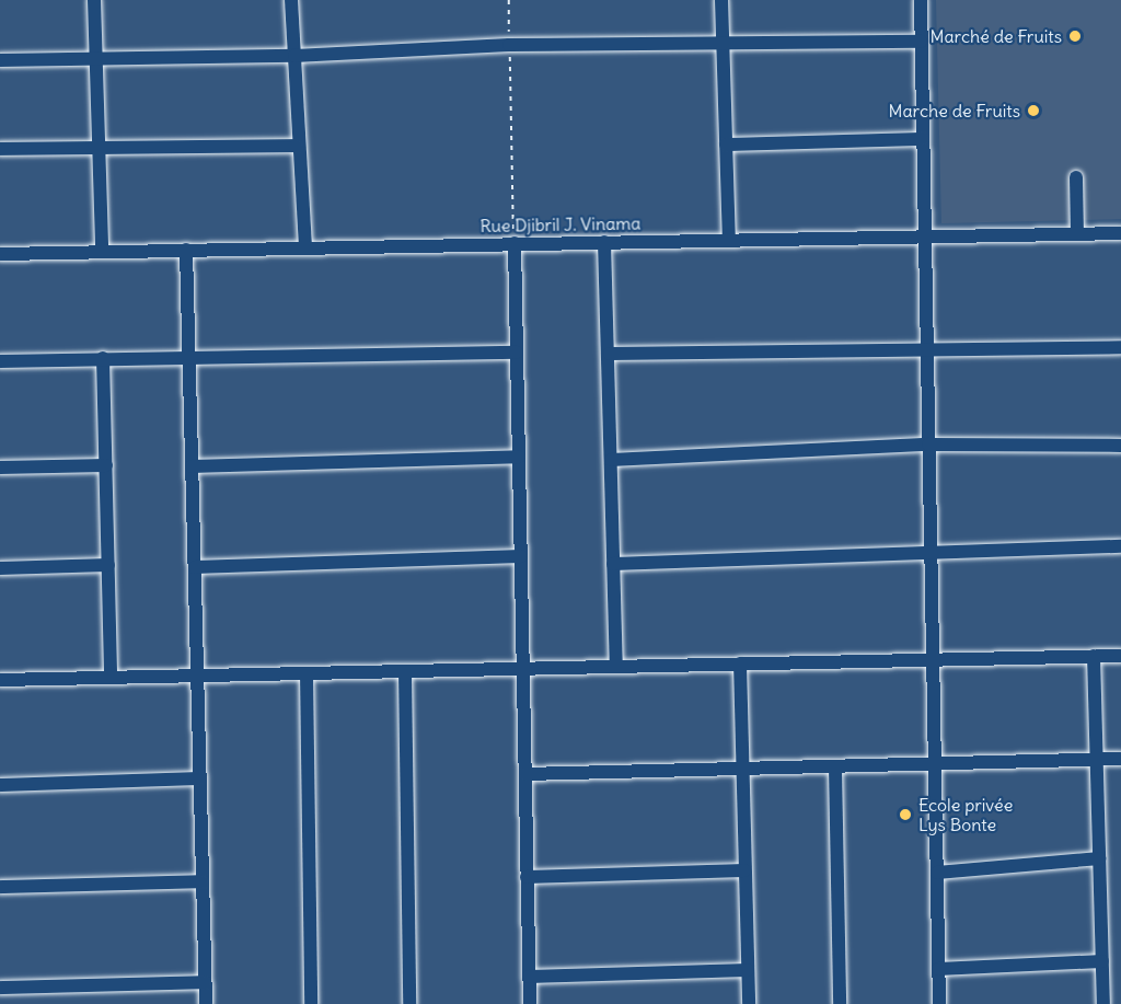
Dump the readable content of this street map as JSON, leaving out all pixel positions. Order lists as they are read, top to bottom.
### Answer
{
  "streets": {
    "street": ["Rue Djibril J. Vinama"]
  },
  "places": ["Marché de Fruits", "Marche de Fruits", "Ecole privée Lys Bonte"]
}
